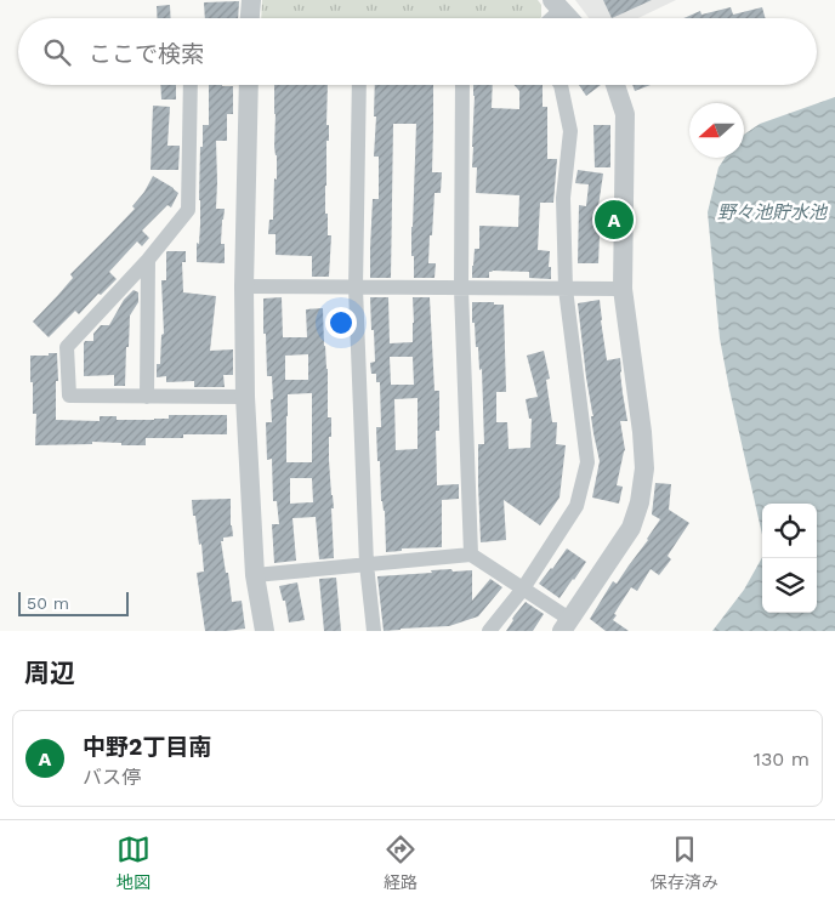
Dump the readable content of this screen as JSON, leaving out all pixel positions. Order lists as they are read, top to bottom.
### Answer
{
  "water": ["野々池貯水池"],
  "scale_bar": "50 m",
  "north": "left",
  "page": {
    "search": "ここで検索",
    "pins": "A",
    "scale": "50 m",
    "heading": "周辺",
    "list": [
      {
        "mark": "A",
        "name": "中野2丁目南",
        "note": "バス停",
        "value": "130 m"
      }
    ],
    "nav": ["地図", "経路", "保存済み"]
  }
}
